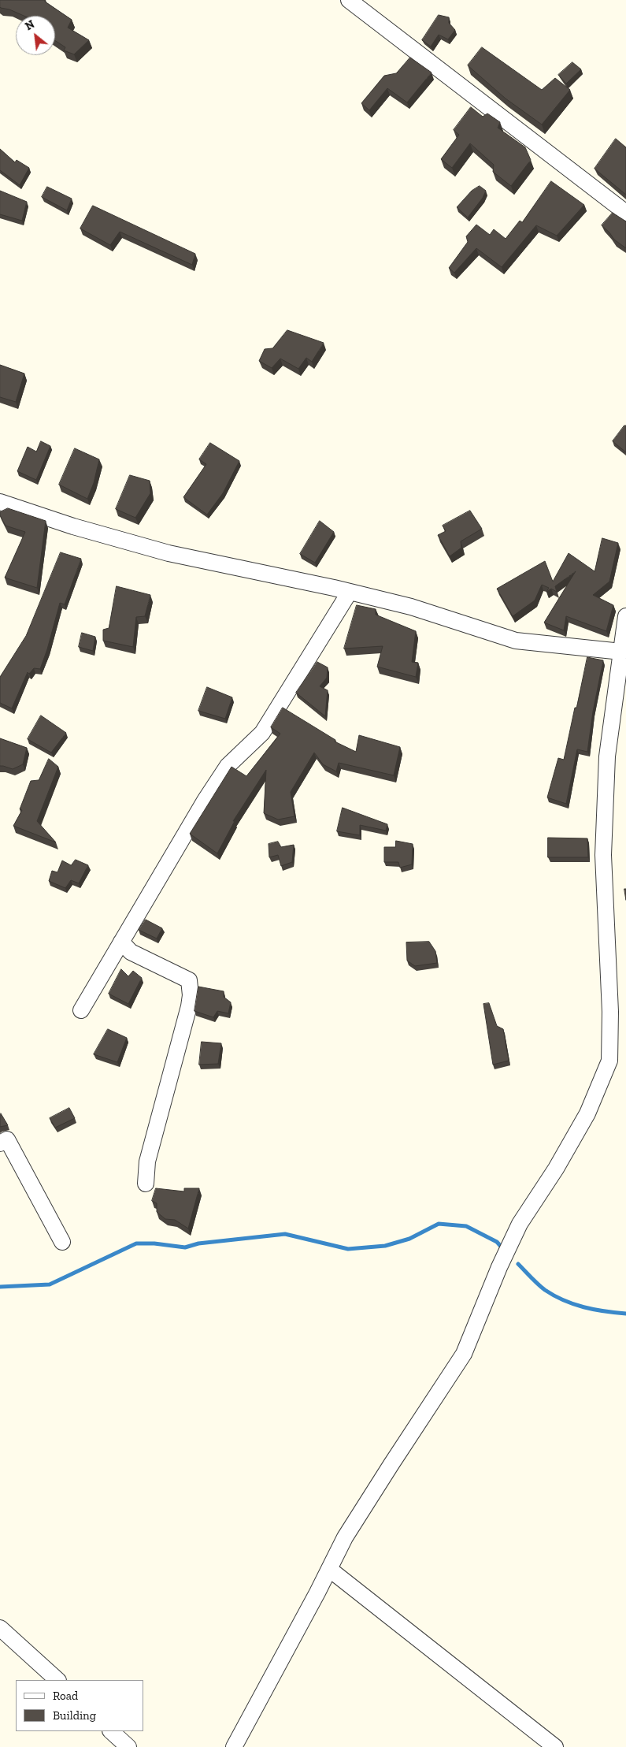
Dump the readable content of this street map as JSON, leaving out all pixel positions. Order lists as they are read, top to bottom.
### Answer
{
  "legend": ["Road", "Building"],
  "north": "top left"
}
